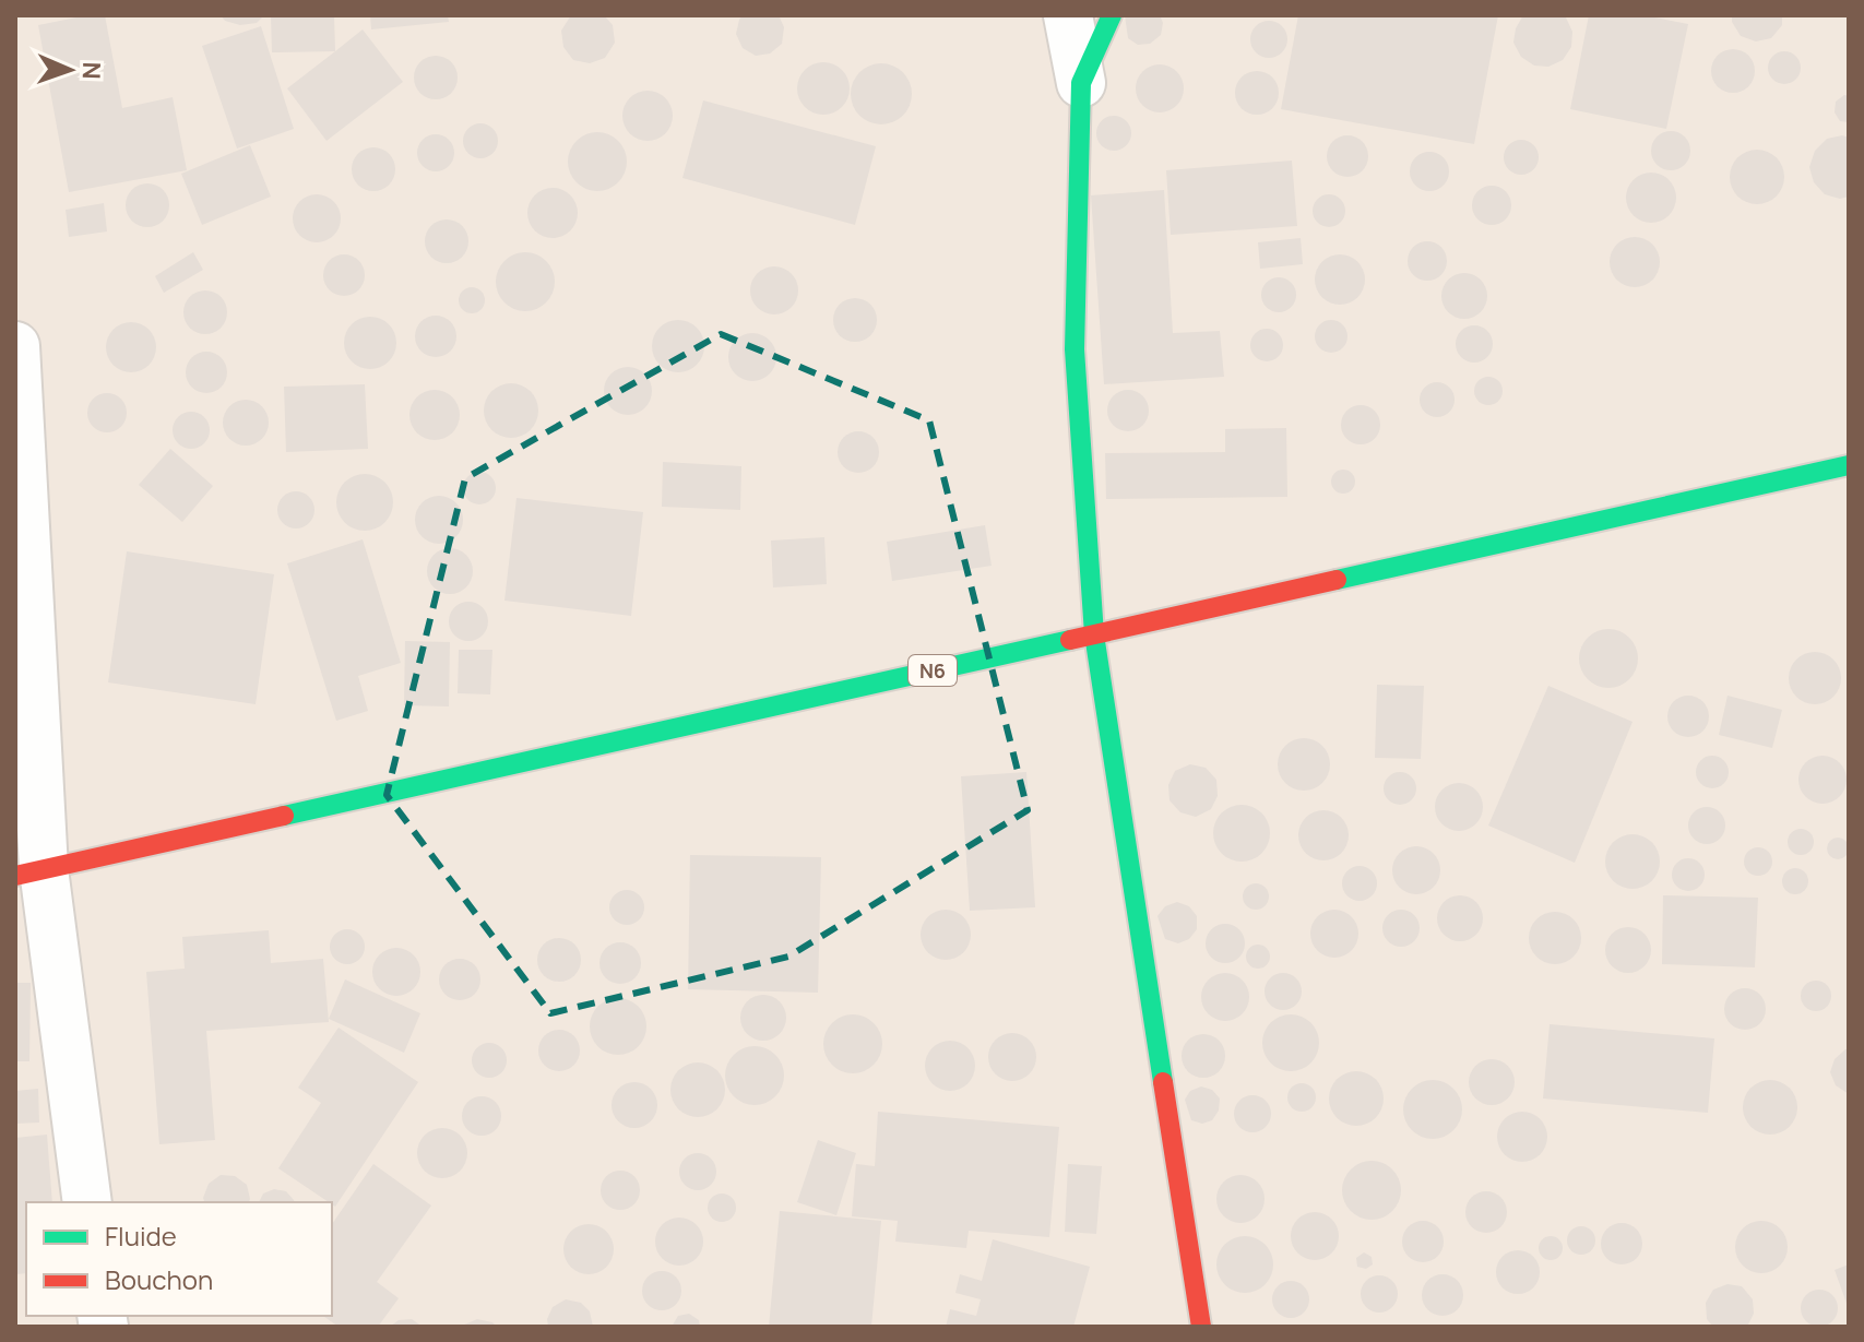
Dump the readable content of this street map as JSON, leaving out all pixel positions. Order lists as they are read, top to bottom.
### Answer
{
  "streets": {
    "main road": ["N6"]
  },
  "legend": ["Fluide", "Bouchon"],
  "north": "right"
}
